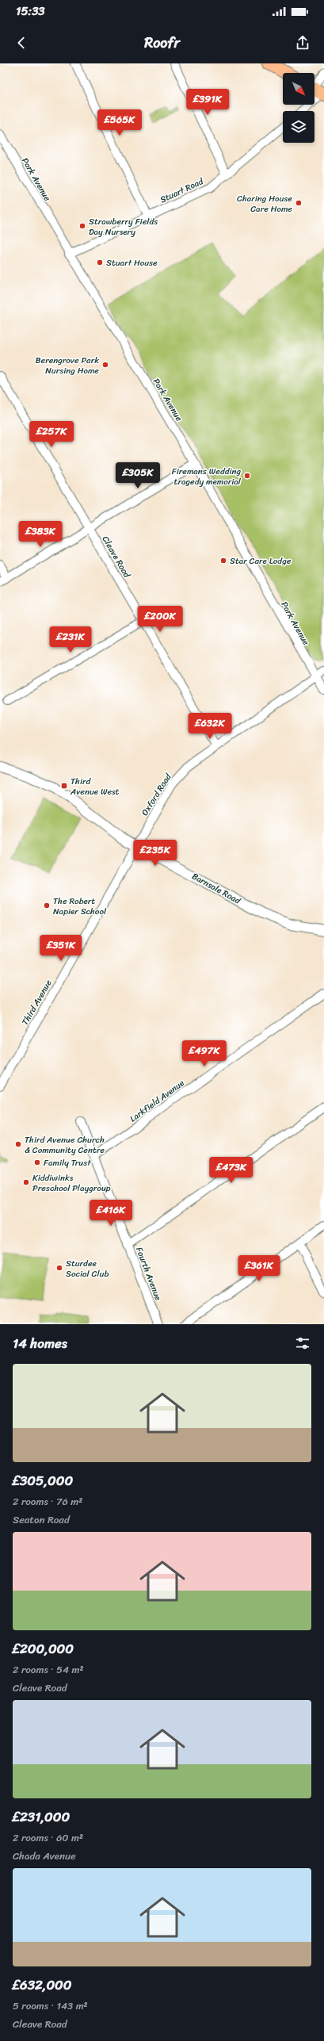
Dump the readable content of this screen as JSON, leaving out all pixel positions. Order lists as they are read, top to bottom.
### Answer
{
  "streets": {
    "street": [
      "Park Avenue",
      "Stuart Road",
      "Cleave Road",
      "Oxford Road",
      "Barnsole Road",
      "Third Avenue",
      "Larkfield Avenue",
      "Fourth Avenue"
    ]
  },
  "crossings": [
    ["Park Avenue", "Stuart Road"],
    ["Park Avenue", "Oxford Road"],
    ["Cleave Road", "Oxford Road"],
    ["Oxford Road", "Barnsole Road"],
    ["Oxford Road", "Third Avenue"],
    ["Barnsole Road", "Third Avenue"],
    ["Larkfield Avenue", "Fourth Avenue"]
  ],
  "places": {
    "other": [
      "Charing House Care Home",
      "Strawberry Fields Day Nursery",
      "Stuart House",
      "Berengrove Park Nursing Home",
      "Firemans Wedding tragedy memorial",
      "Star Care Lodge",
      "The Robert Napier School",
      "Third Avenue Church & Community Centre",
      "Family Trust",
      "Kiddiwinks Preschool Playgroup",
      "Sturdee Social Club"
    ],
    "transit": ["Third Avenue West"]
  },
  "north": "bottom right",
  "page": {
    "status": "15:33",
    "header": "Roofr",
    "price": [
      "£391K",
      "£565K",
      "£257K",
      "£305K",
      "£383K",
      "£200K",
      "£231K",
      "£632K",
      "£235K",
      "£351K",
      "£497K",
      "£473K",
      "£416K",
      "£361K"
    ],
    "heading": "14 homes",
    "list": [
      {
        "name": "£305,000",
        "note": "2 rooms · 76 m² · Seaton Road"
      },
      {
        "name": "£200,000",
        "note": "2 rooms · 54 m² · Cleave Road"
      },
      {
        "name": "£231,000",
        "note": "2 rooms · 60 m² · Chada Avenue"
      },
      {
        "name": "£632,000",
        "note": "5 rooms · 143 m² · Cleave Road"
      }
    ]
  }
}
